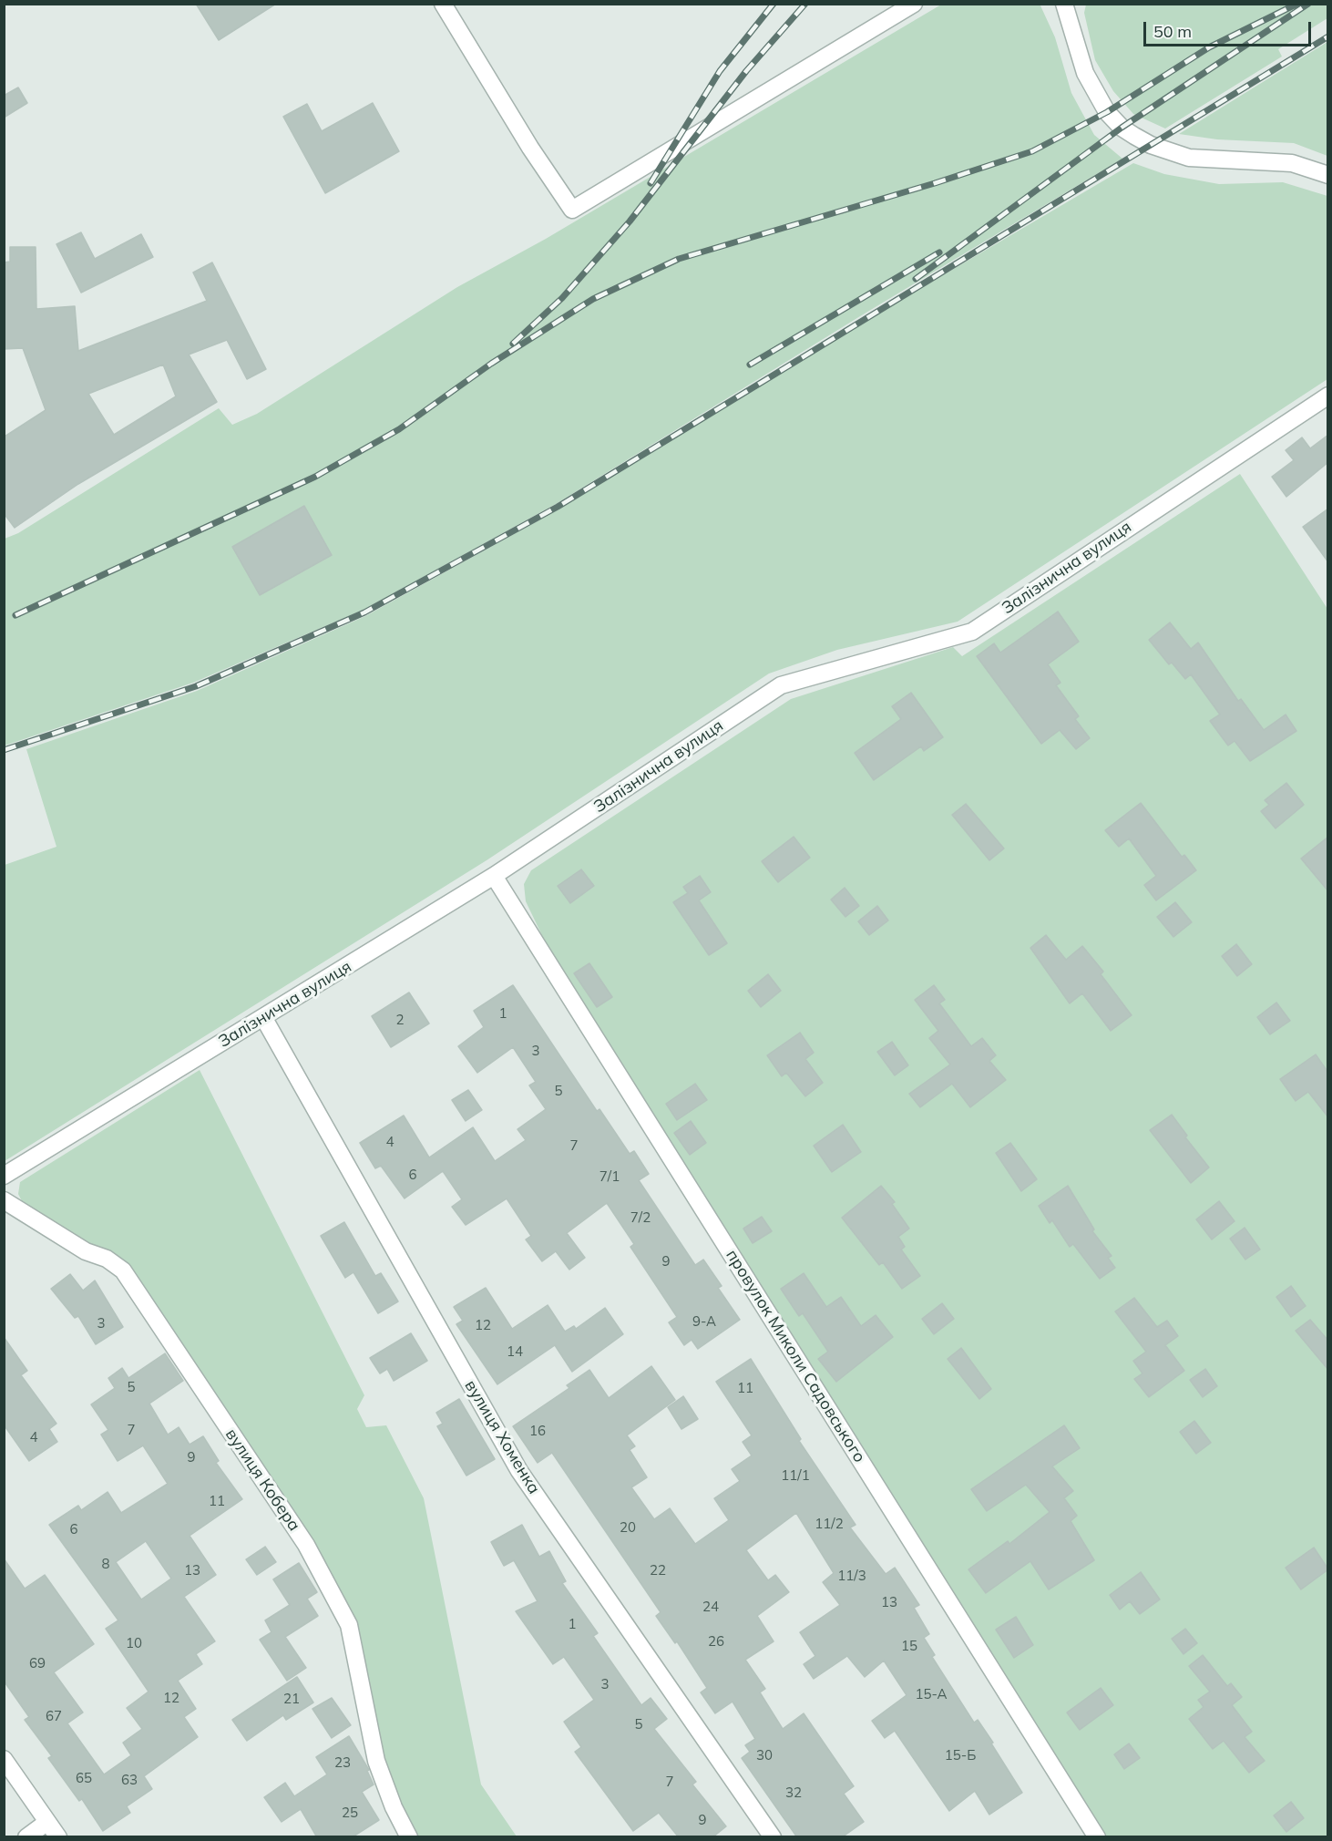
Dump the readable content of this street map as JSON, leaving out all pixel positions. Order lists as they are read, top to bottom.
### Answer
{
  "streets": {
    "street": [
      "Залізнична вулиця",
      "провулок Миколи Садовського",
      "вулиця Хоменка",
      "вулиця Кобера"
    ]
  },
  "crossings": [
    ["Залізнична вулиця", "провулок Миколи Садовського"],
    ["Залізнична вулиця", "вулиця Хоменка"]
  ],
  "house_numbers": [
    "1",
    "2",
    "3",
    "5",
    "4",
    "7",
    "6",
    "7/1",
    "7/2",
    "9",
    "9-А",
    "3",
    "12",
    "14",
    "5",
    "11",
    "7",
    "16",
    "4",
    "9",
    "11/1",
    "11",
    "11/2",
    "20",
    "6",
    "8",
    "13",
    "22",
    "11/3",
    "13",
    "24",
    "1",
    "26",
    "10",
    "15",
    "69",
    "3",
    "15-А",
    "12",
    "21",
    "67",
    "5",
    "30",
    "15-Б",
    "23",
    "65",
    "63",
    "7",
    "32",
    "25",
    "9"
  ],
  "scale_bar": "50 m"
}
